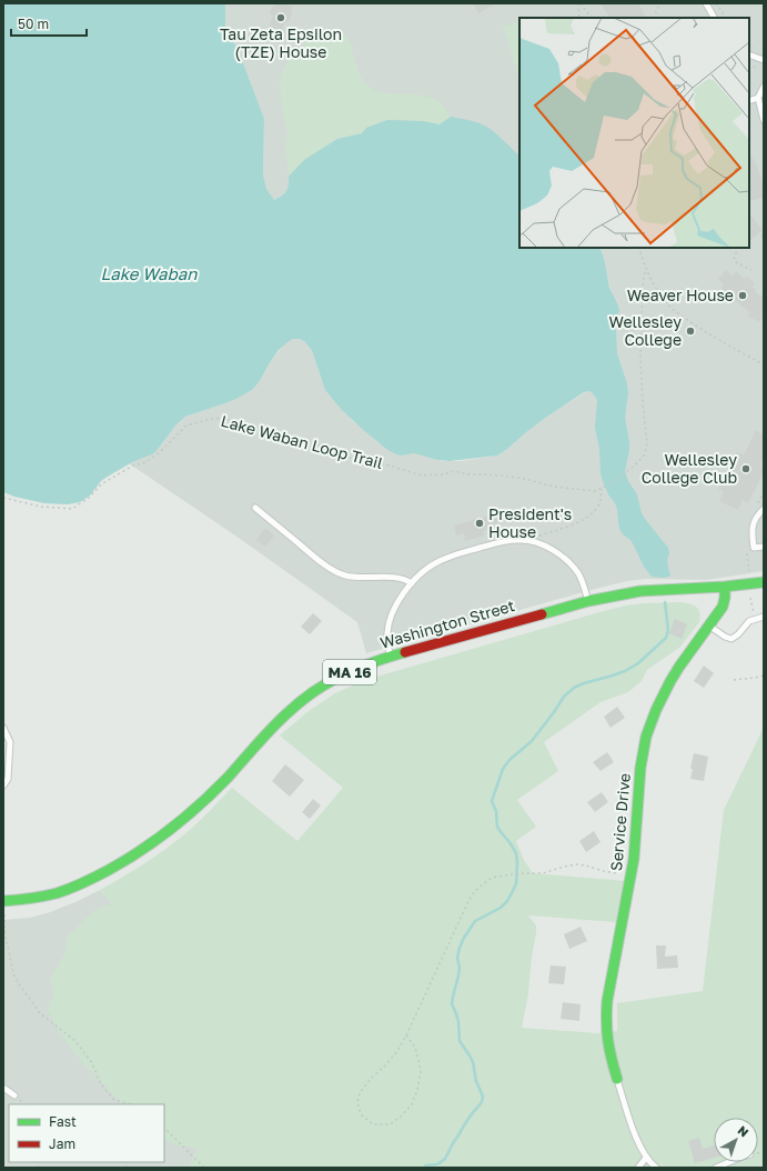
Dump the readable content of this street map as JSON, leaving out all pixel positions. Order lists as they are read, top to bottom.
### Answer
{
  "streets": {
    "main road": ["Washington Street", "MA 16", "Service Drive"],
    "path": ["Lake Waban Loop Trail"]
  },
  "crossings": [
    ["Washington Street", "Service Drive"]
  ],
  "water": ["Lake Waban"],
  "places": [
    "Tau Zeta Epsilon (TZE) House",
    "Weaver House",
    "Wellesley College",
    "Wellesley College Club",
    "President's House"
  ],
  "legend": ["Fast", "Jam"],
  "scale_bar": "50 m",
  "north": "top right"
}
